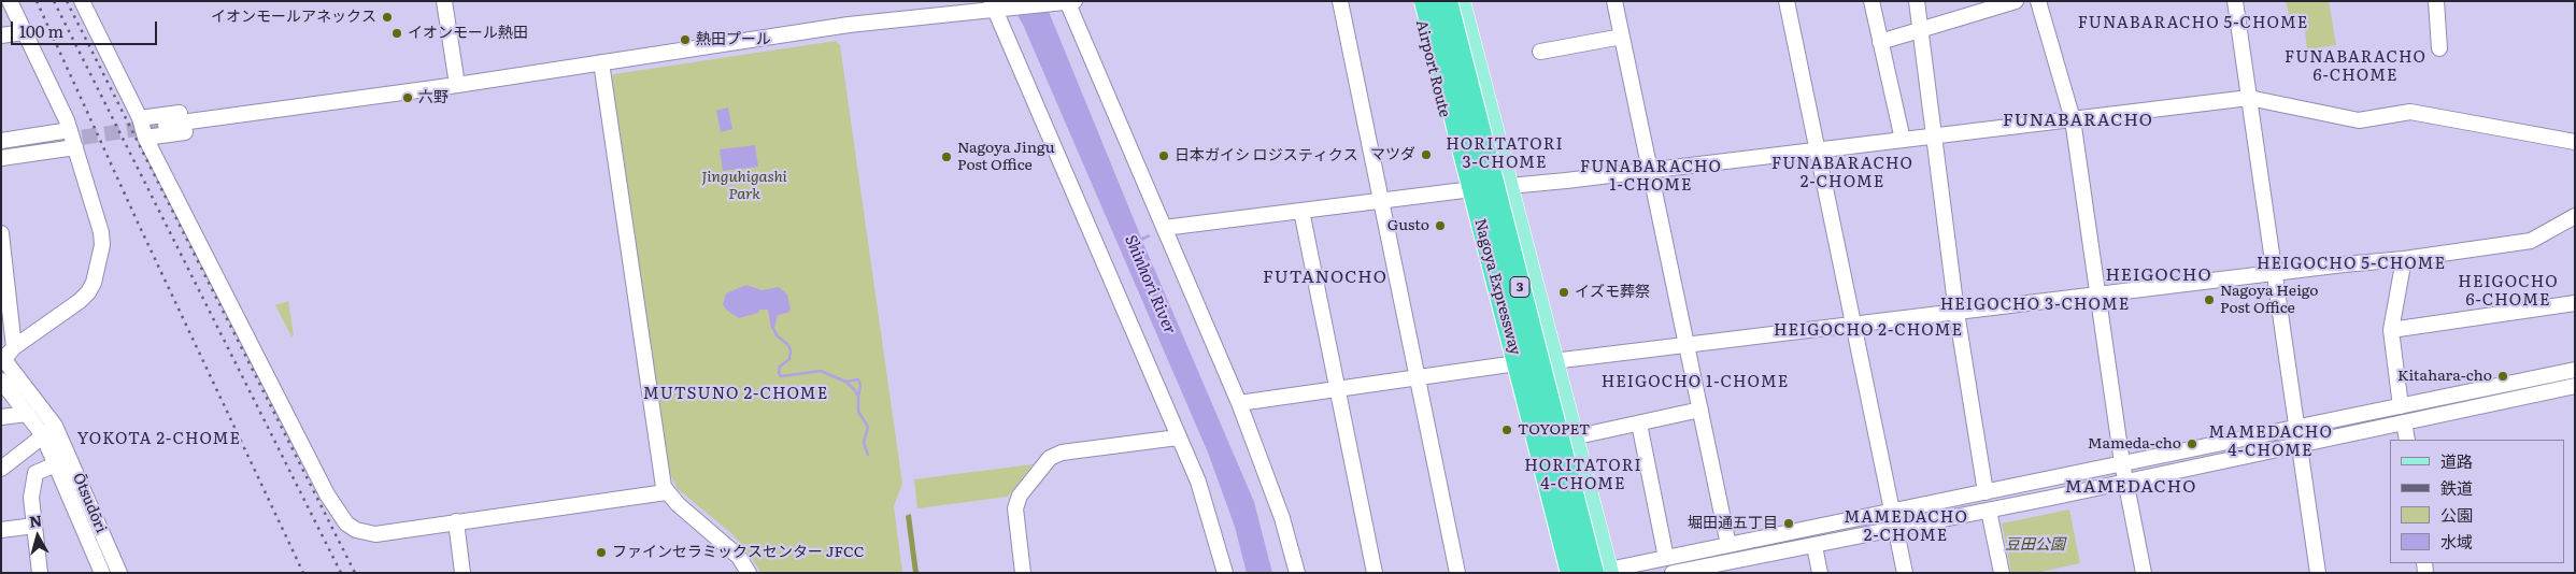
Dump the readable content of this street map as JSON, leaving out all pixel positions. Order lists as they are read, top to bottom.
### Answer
{
  "streets": {
    "highway": ["Nagoya Expressway", "3"],
    "main road": ["Airport Route"],
    "street": ["Ōtsudōri"]
  },
  "districts": [
    "FUNABARACHO 5-CHOME",
    "FUNABARACHO 6-CHOME",
    "FUNABARACHO",
    "HORITATORI 3-CHOME",
    "FUNABARACHO 2-CHOME",
    "FUNABARACHO 1-CHOME",
    "HEIGOCHO 5-CHOME",
    "HEIGOCHO",
    "FUTANOCHO",
    "HEIGOCHO 6-CHOME",
    "HEIGOCHO 3-CHOME",
    "HEIGOCHO 2-CHOME",
    "HEIGOCHO 1-CHOME",
    "MUTSUNO 2-CHOME",
    "MAMEDACHO 4-CHOME",
    "YOKOTA 2-CHOME",
    "HORITATORI 4-CHOME",
    "MAMEDACHO",
    "MAMEDACHO 2-CHOME"
  ],
  "water": ["Shinhori River"],
  "parks": ["Jinguhigashi Park", "豆田公園"],
  "places": [
    "イオンモールアネックス",
    "イオンモール熱田",
    "熱田プール",
    "六野",
    "マツダ",
    "日本ガイシ ロジスティクス",
    "Nagoya Jingu Post Office",
    "Gusto",
    "イズモ葬祭",
    "Nagoya Heigo Post Office",
    "Kitahara-cho",
    "TOYOPET",
    "Mameda-cho",
    "堀田通五丁目",
    "ファインセラミックスセンター JFCC"
  ],
  "legend": [
    "道路",
    "鉄道",
    "公園",
    "水域"
  ],
  "scale_bar": "100 m",
  "north": "top"
}
